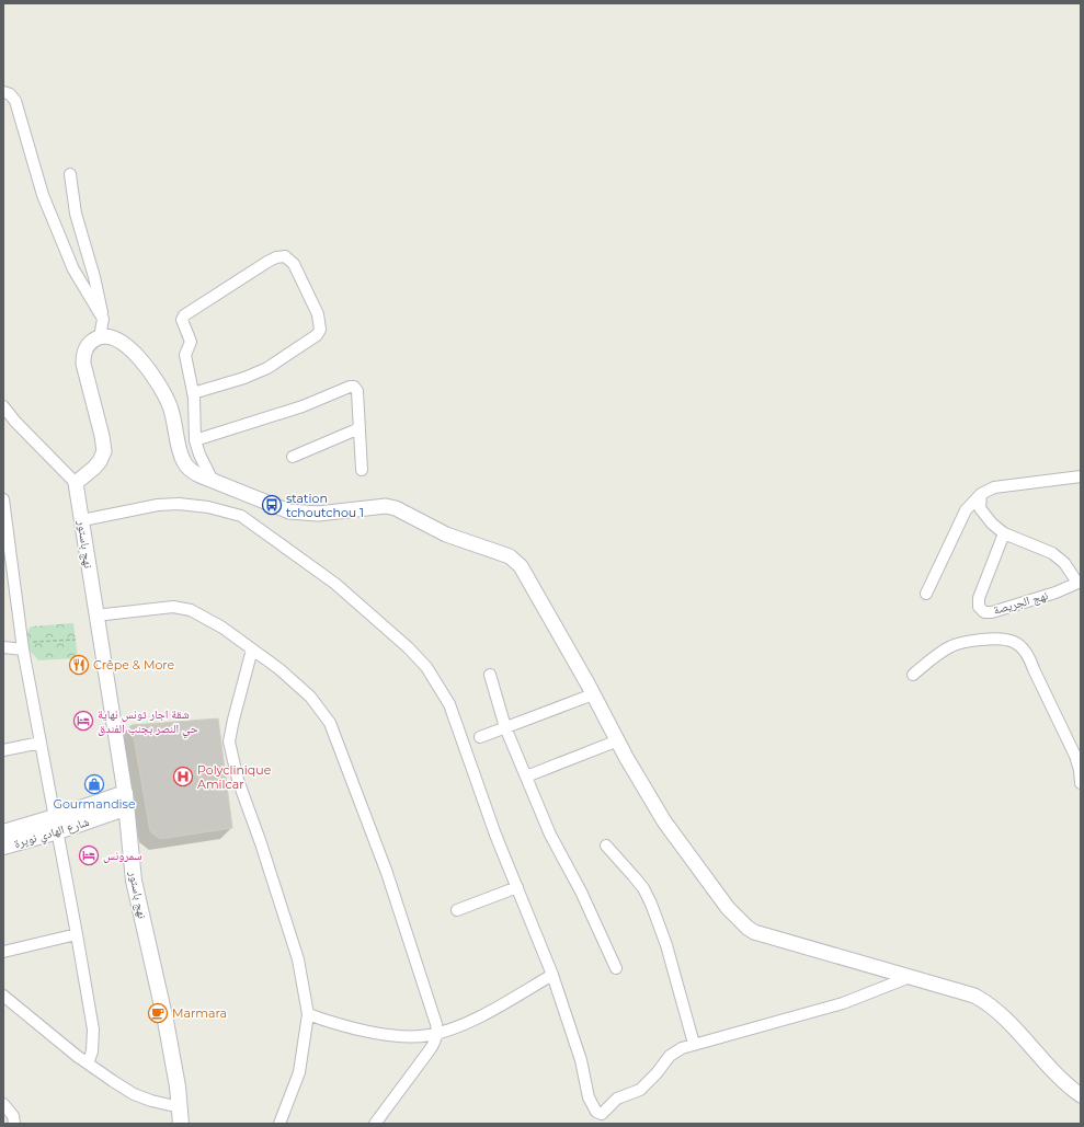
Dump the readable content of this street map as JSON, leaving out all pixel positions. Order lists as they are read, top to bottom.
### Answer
{
  "streets": {
    "main road": ["نهج باستور", "شارع الهادي نويرة"],
    "street": ["نهج الجريصة"]
  },
  "crossings": [
    ["نهج باستور", "شارع الهادي نويرة"]
  ],
  "places": {
    "bus stop": ["station tchoutchou 1"],
    "restaurant": ["Crêpe & More"],
    "hotel": ["شقة اجار تونس نهاية حي النصر بجنب الفندق", "سمرونس"],
    "hospital": ["Polyclinique Amilcar"],
    "shop": ["Gourmandise"],
    "cafe": ["Marmara"]
  }
}
